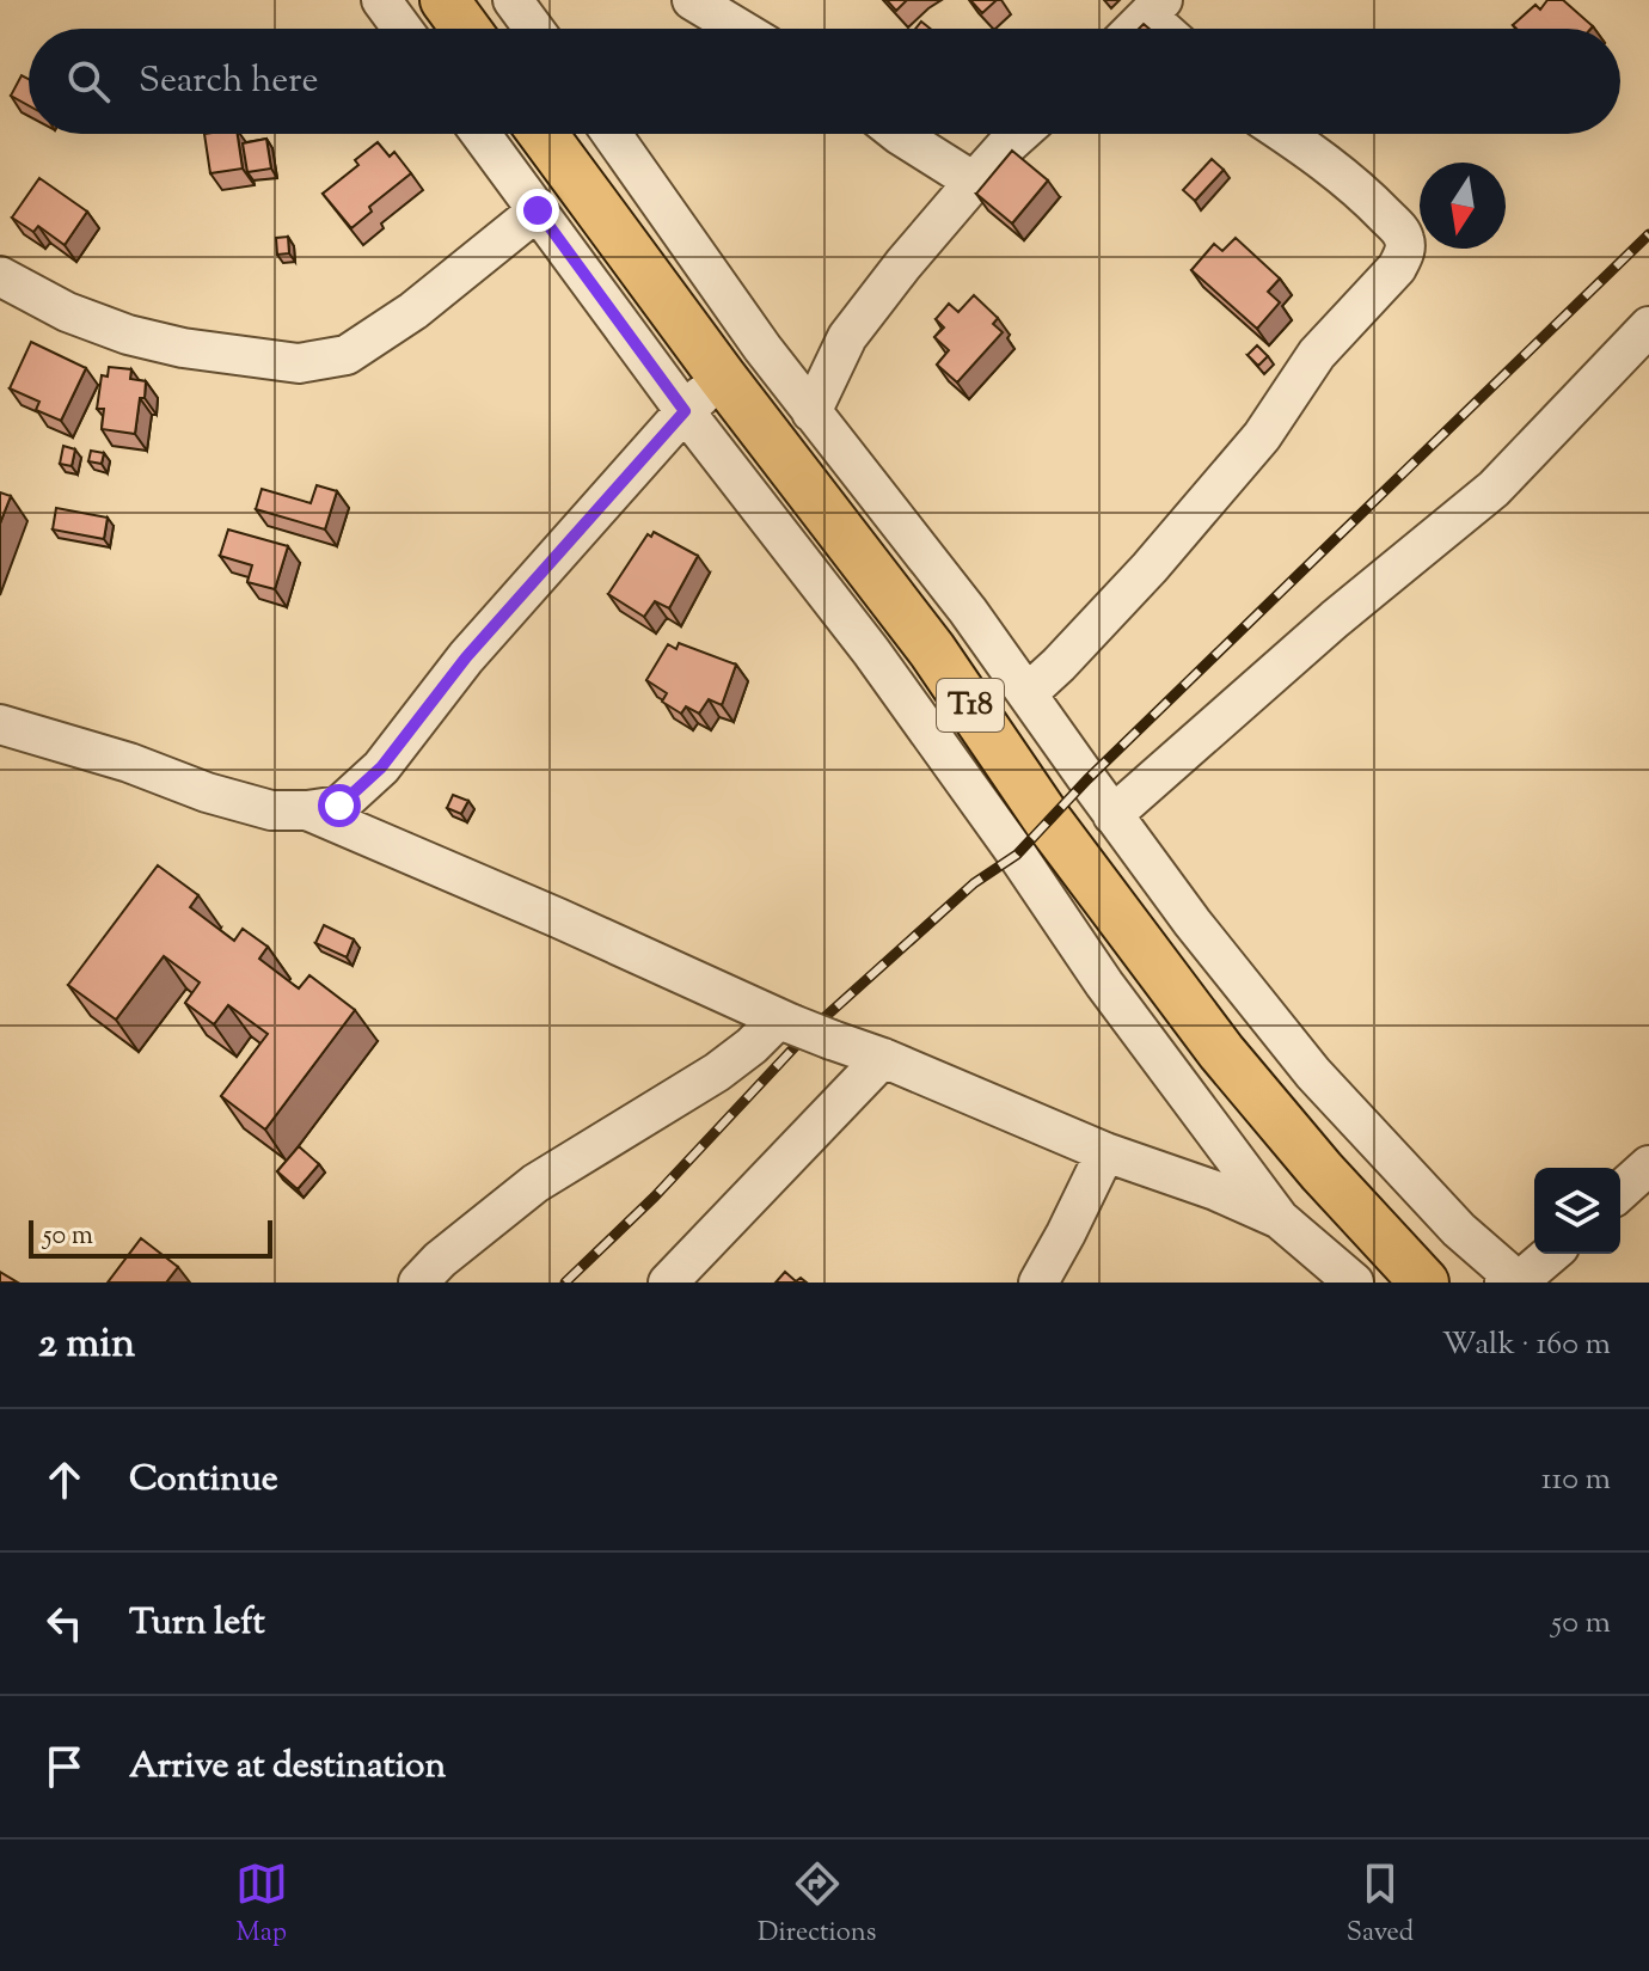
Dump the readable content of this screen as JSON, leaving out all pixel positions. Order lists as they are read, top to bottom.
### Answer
{
  "streets": {
    "main road": ["T18"]
  },
  "scale_bar": "50 m",
  "north": "bottom",
  "page": {
    "search": "Search here",
    "scale": "50 m",
    "heading": ["2 min", "Walk · 160 m"],
    "list": [
      ["Continue", "110 m"],
      ["Turn left", "50 m"],
      "Arrive at destination"
    ],
    "nav": ["Map", "Directions", "Saved"]
  }
}
